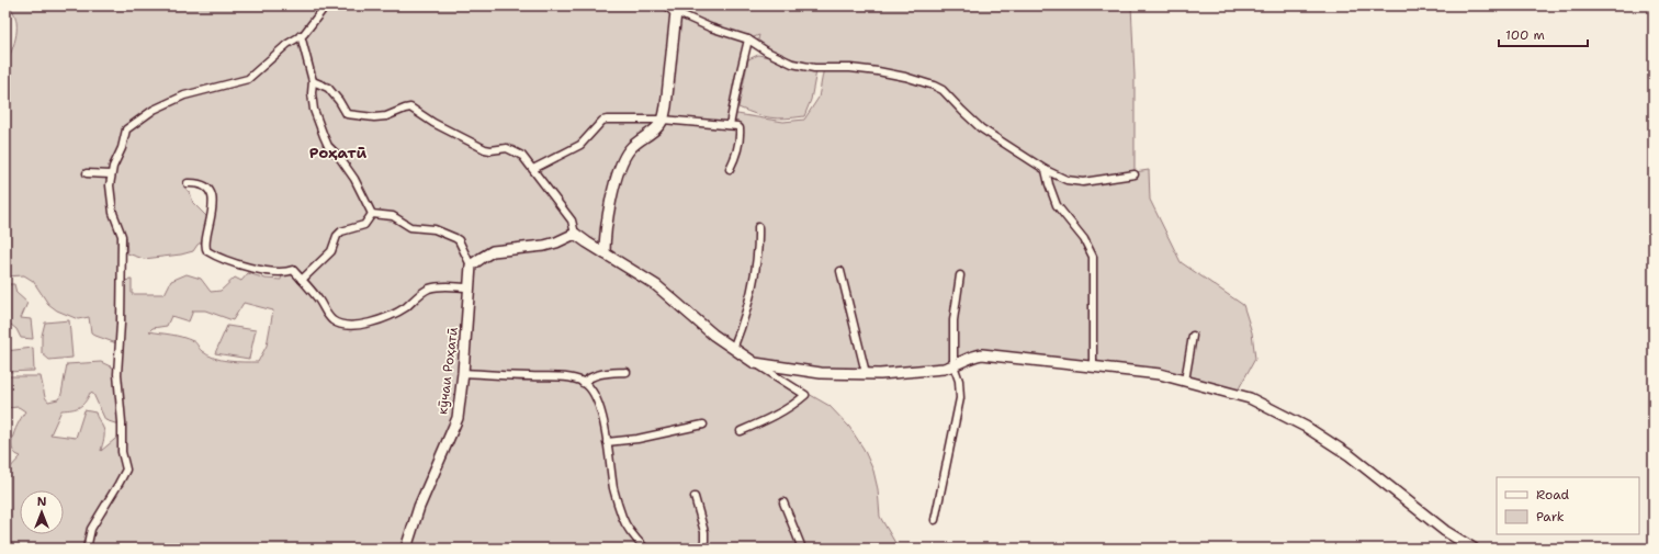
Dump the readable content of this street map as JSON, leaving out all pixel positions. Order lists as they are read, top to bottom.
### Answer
{
  "streets": {
    "street": ["кӯчаи Роҳатӣ"]
  },
  "districts": ["Роҳатӣ"],
  "legend": ["Road", "Park"],
  "scale_bar": "100 m",
  "north": "top"
}
